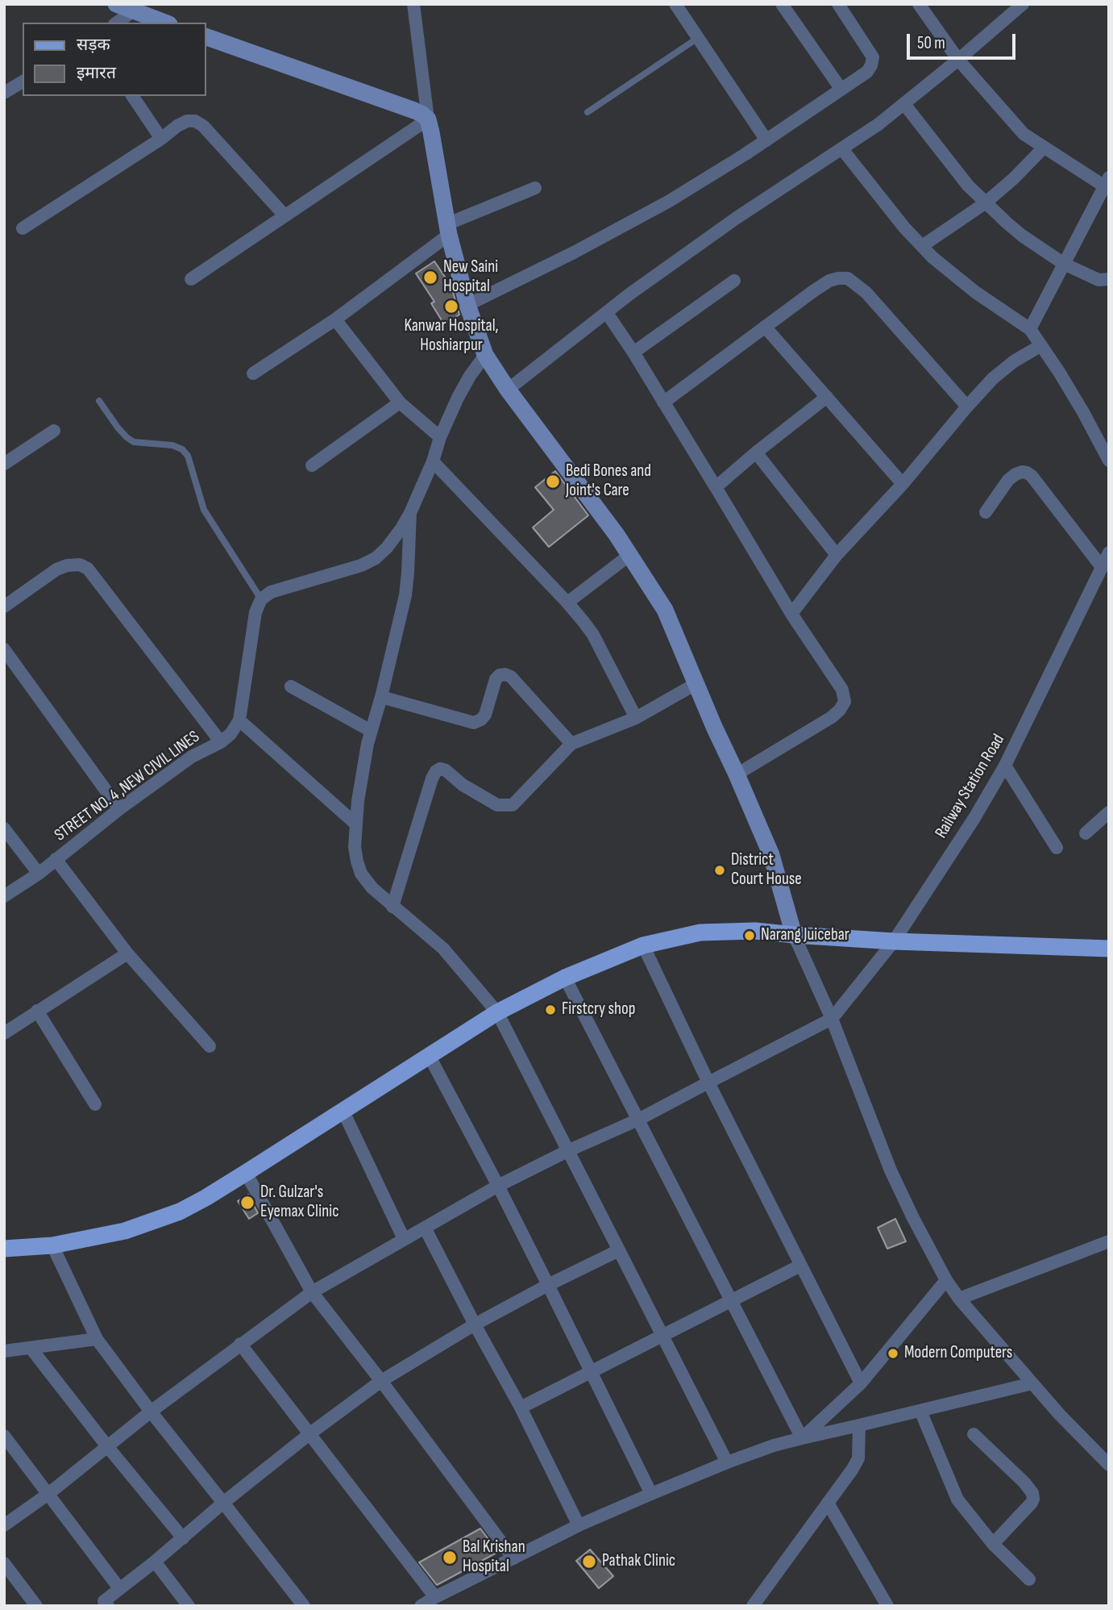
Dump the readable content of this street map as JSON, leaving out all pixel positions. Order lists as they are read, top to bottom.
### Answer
{
  "streets": {
    "street": ["STREET NO. 4 ,NEW CIVIL LINES", "Railway Station Road"]
  },
  "places": [
    "New Saini Hospital",
    "Kanwar Hospital, Hoshiarpur",
    "Bedi Bones and Joint's Care",
    "District Court House",
    "Narang Juicebar",
    "Firstcry shop",
    "Dr. Gulzar's Eyemax Clinic",
    "Modern Computers",
    "Bal Krishan Hospital",
    "Pathak Clinic"
  ],
  "legend": ["सड़क", "इमारत"],
  "scale_bar": "50 m"
}
